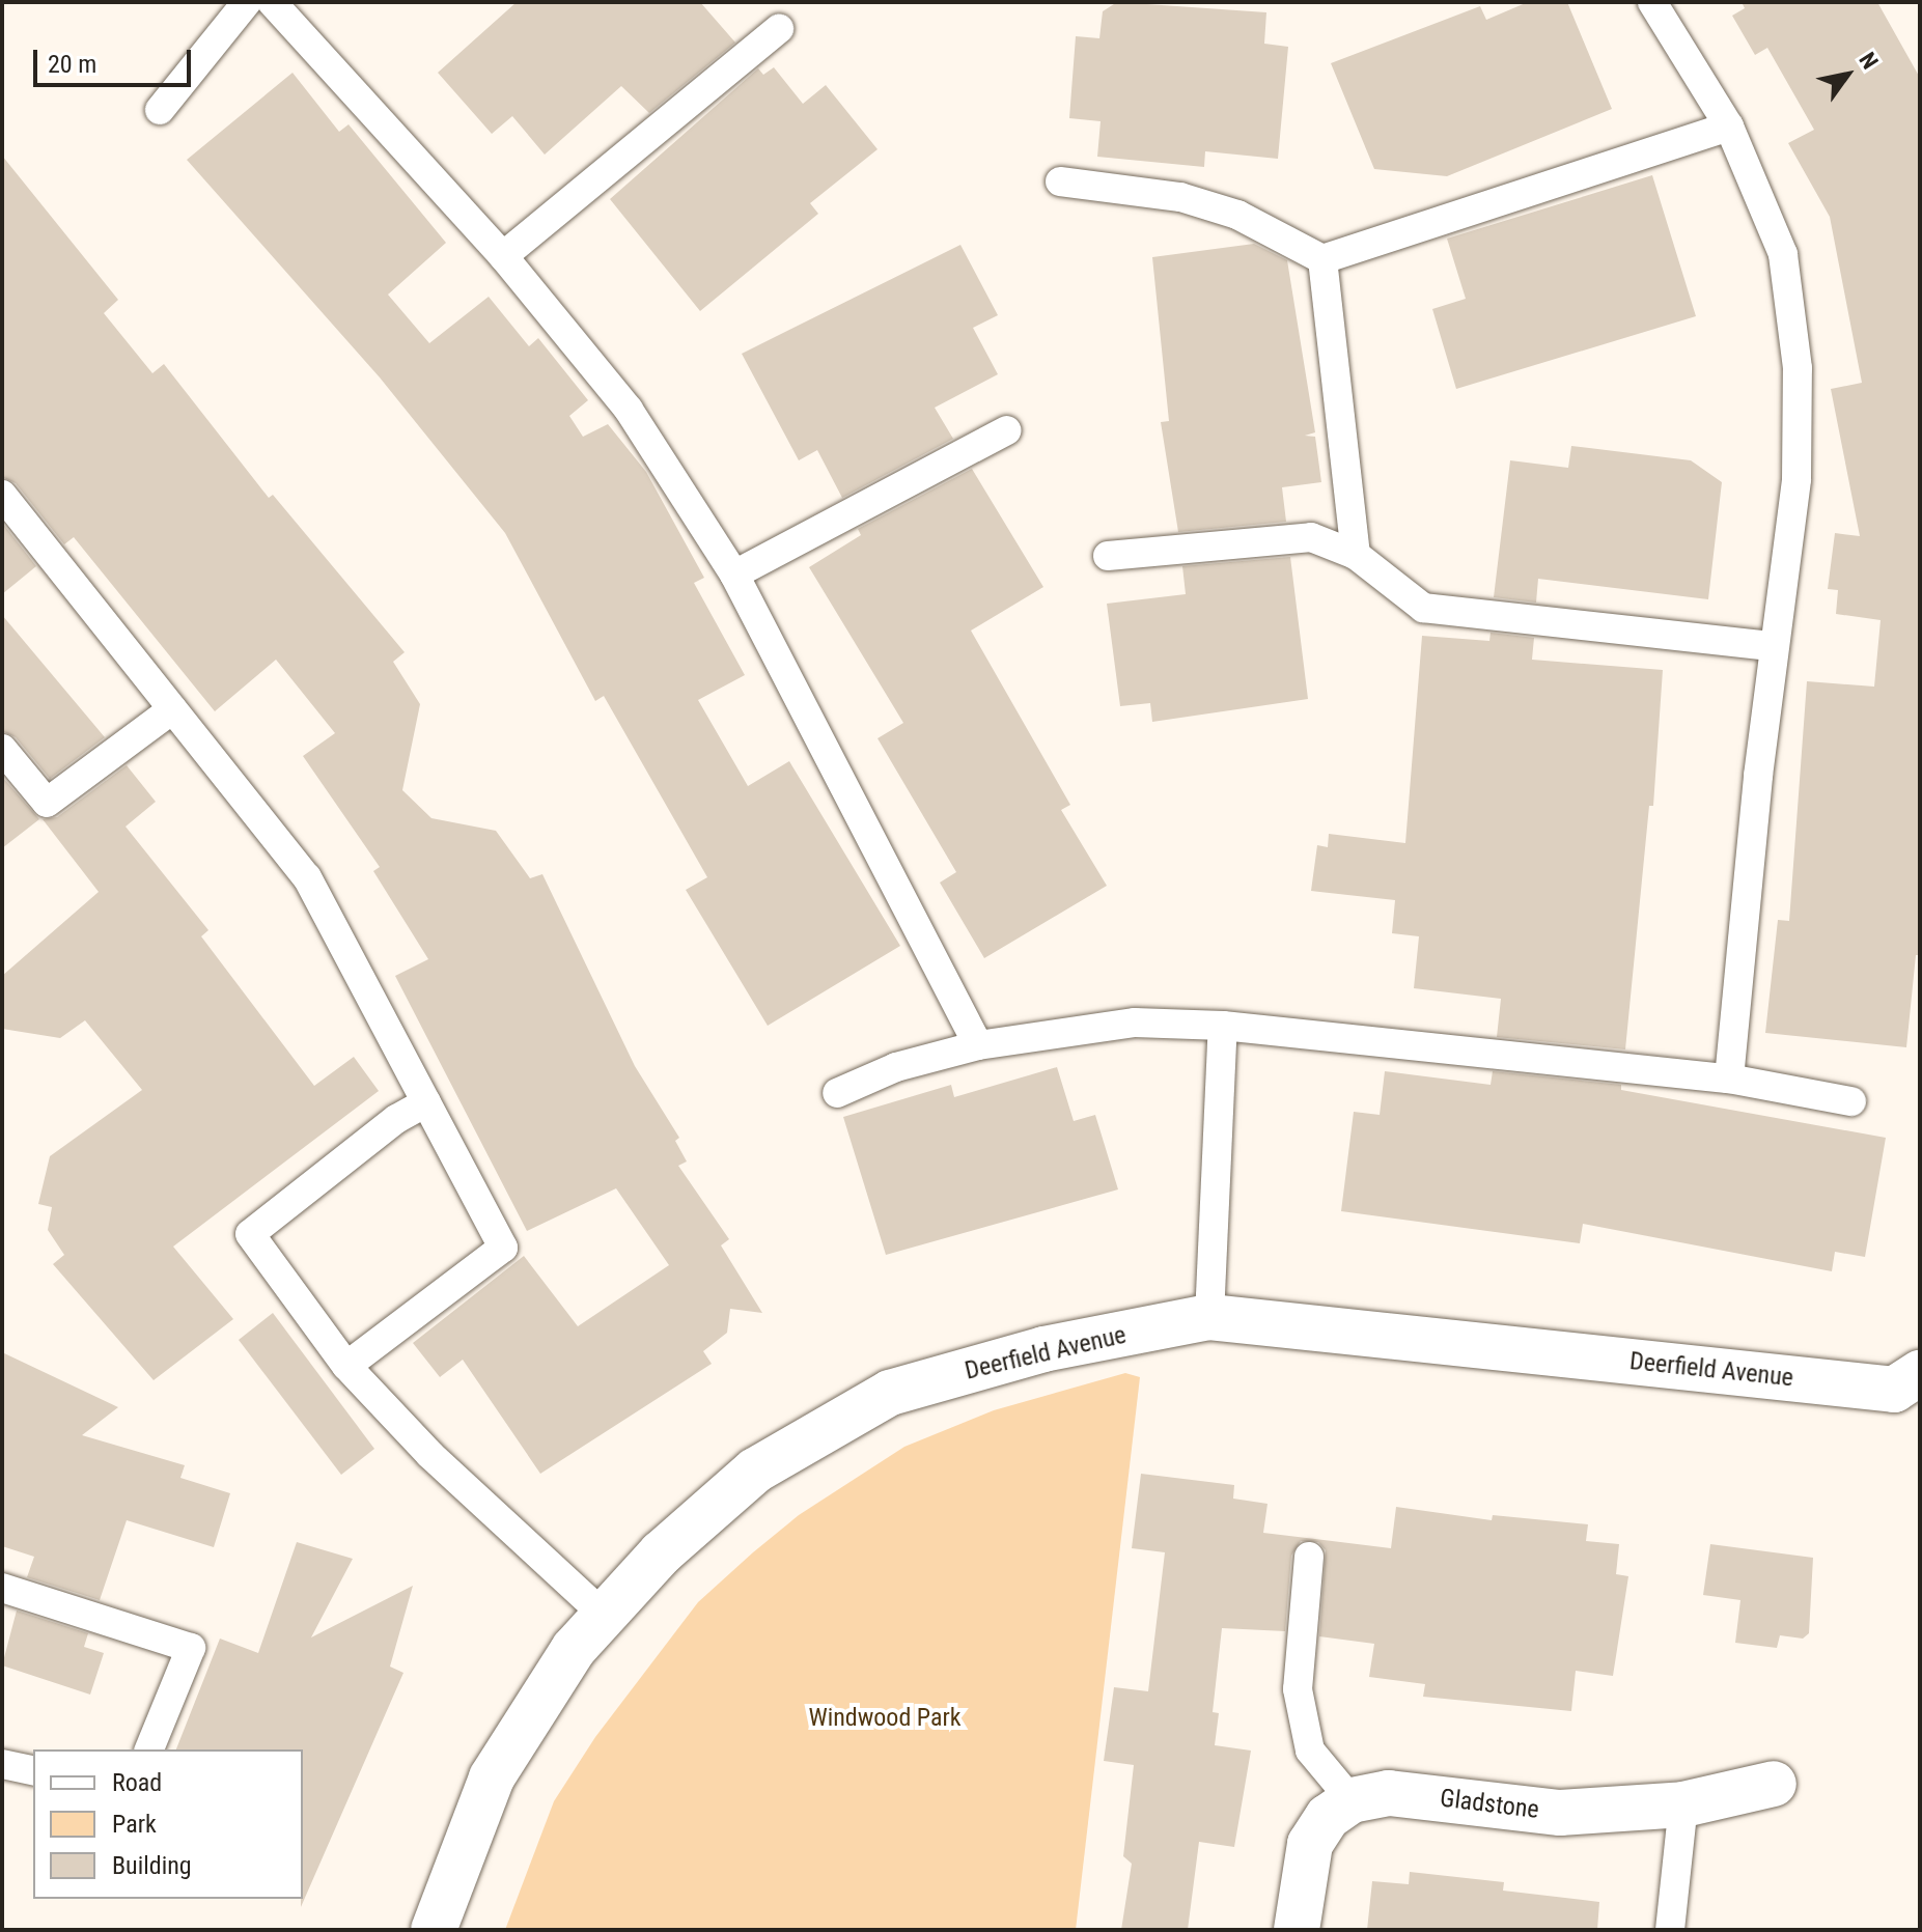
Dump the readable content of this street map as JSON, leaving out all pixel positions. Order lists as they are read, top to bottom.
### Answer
{
  "streets": {
    "street": ["Deerfield Avenue", "Gladstone"]
  },
  "parks": ["Windwood Park"],
  "legend": ["Road", "Park", "Building"],
  "scale_bar": "20 m",
  "north": "top right"
}
